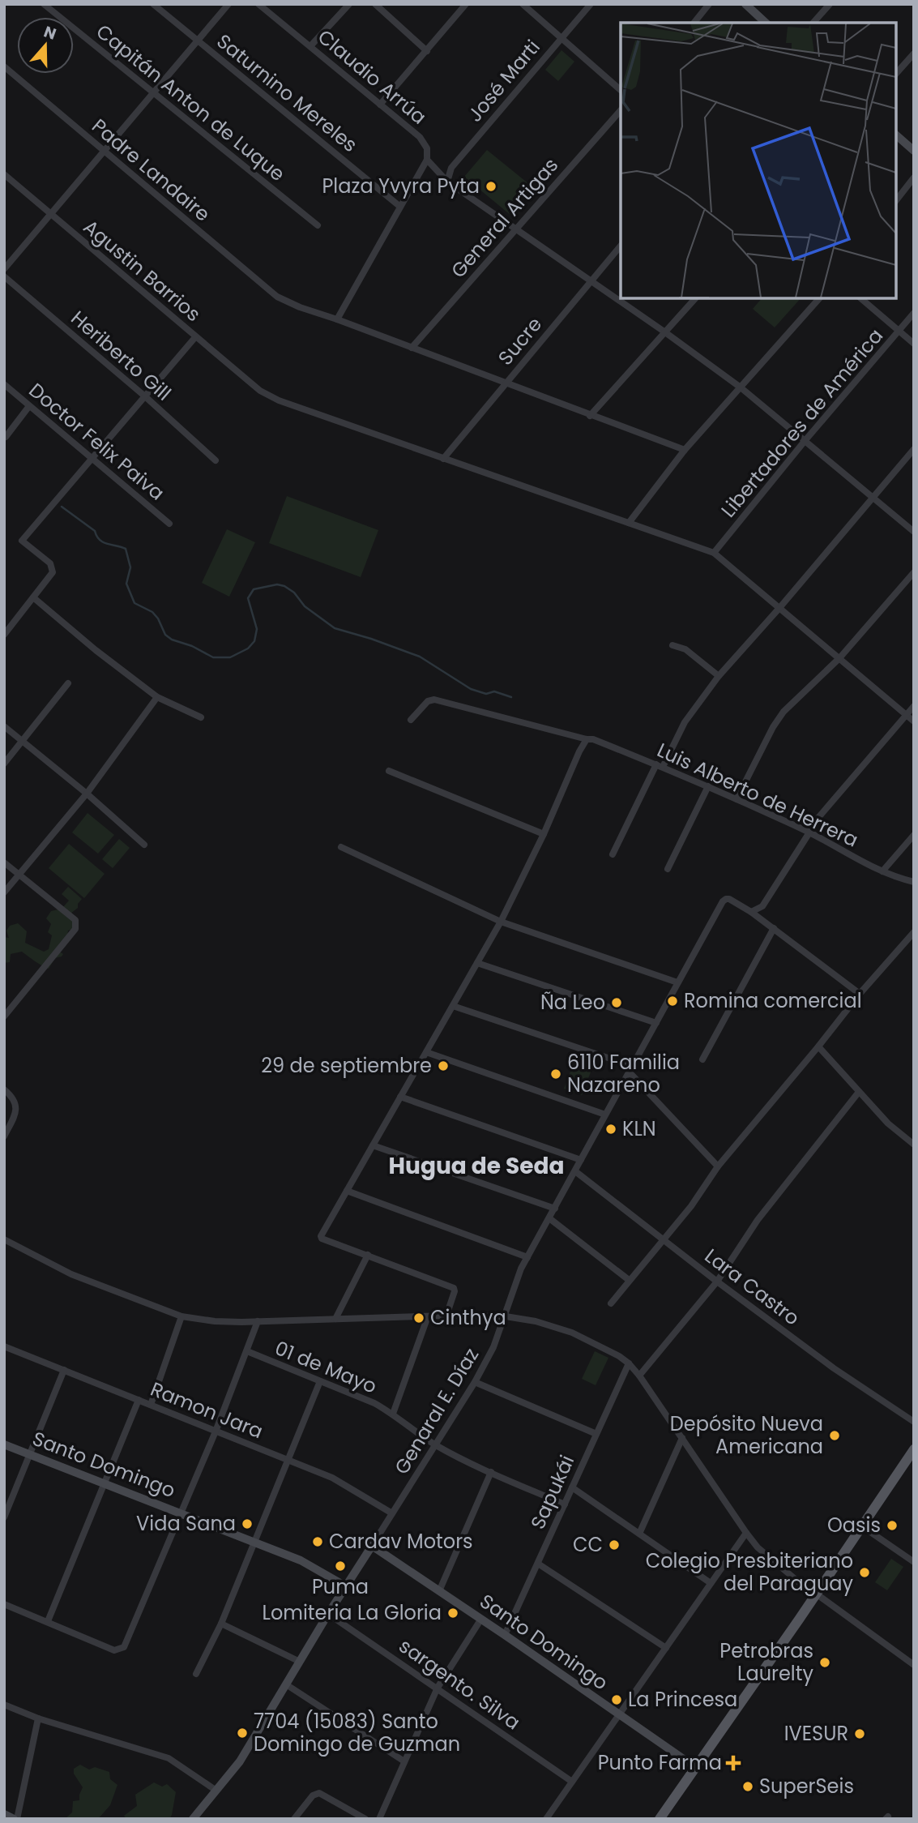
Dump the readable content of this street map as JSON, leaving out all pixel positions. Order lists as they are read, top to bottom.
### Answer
{
  "streets": {
    "street": [
      "Claudio Arrúa",
      "José Marti",
      "Saturnino Mereles",
      "Capitán Anton de Luque",
      "Padre Landaire",
      "General Artigas",
      "Agustin Barrios",
      "Sucre",
      "Heriberto Gill",
      "Libertadores de América",
      "Doctor Felix Paiva",
      "Luis Alberto de Herrera",
      "Lara Castro",
      "01 de Mayo",
      "Ramon Jara",
      "Genaral E. Díaz",
      "Santo Domingo",
      "Sapukái",
      "sargento. Silva"
    ]
  },
  "crossings": [
    ["Padre Landaire", "General Artigas"],
    ["Padre Landaire", "Sucre"],
    ["Agustin Barrios", "Sucre"],
    ["Agustin Barrios", "Libertadores de América"],
    ["Lara Castro", "Genaral E. Díaz"],
    ["01 de Mayo", "Genaral E. Díaz"],
    ["Ramon Jara", "Genaral E. Díaz"],
    ["Genaral E. Díaz", "Santo Domingo"],
    ["Santo Domingo", "Sapukái"]
  ],
  "districts": ["Hugua de Seda"],
  "places": {
    "other": [
      "Plaza Yvyra Pyta",
      "Romina comercial",
      "Ña Leo",
      "29 de septiembre",
      "6110 Familia Nazareno",
      "KLN",
      "Cinthya",
      "Depósito Nueva Americana",
      "Vida Sana",
      "Oasis",
      "Cardav Motors",
      "CC",
      "Puma",
      "Colegio Presbiteriano del Paraguay",
      "Lomiteria La Gloria",
      "Petrobras Laurelty",
      "La Princesa",
      "7704 (15083) Santo Domingo de Guzman",
      "IVESUR",
      "SuperSeis"
    ],
    "health": ["Punto Farma"]
  },
  "north": "top"
}
